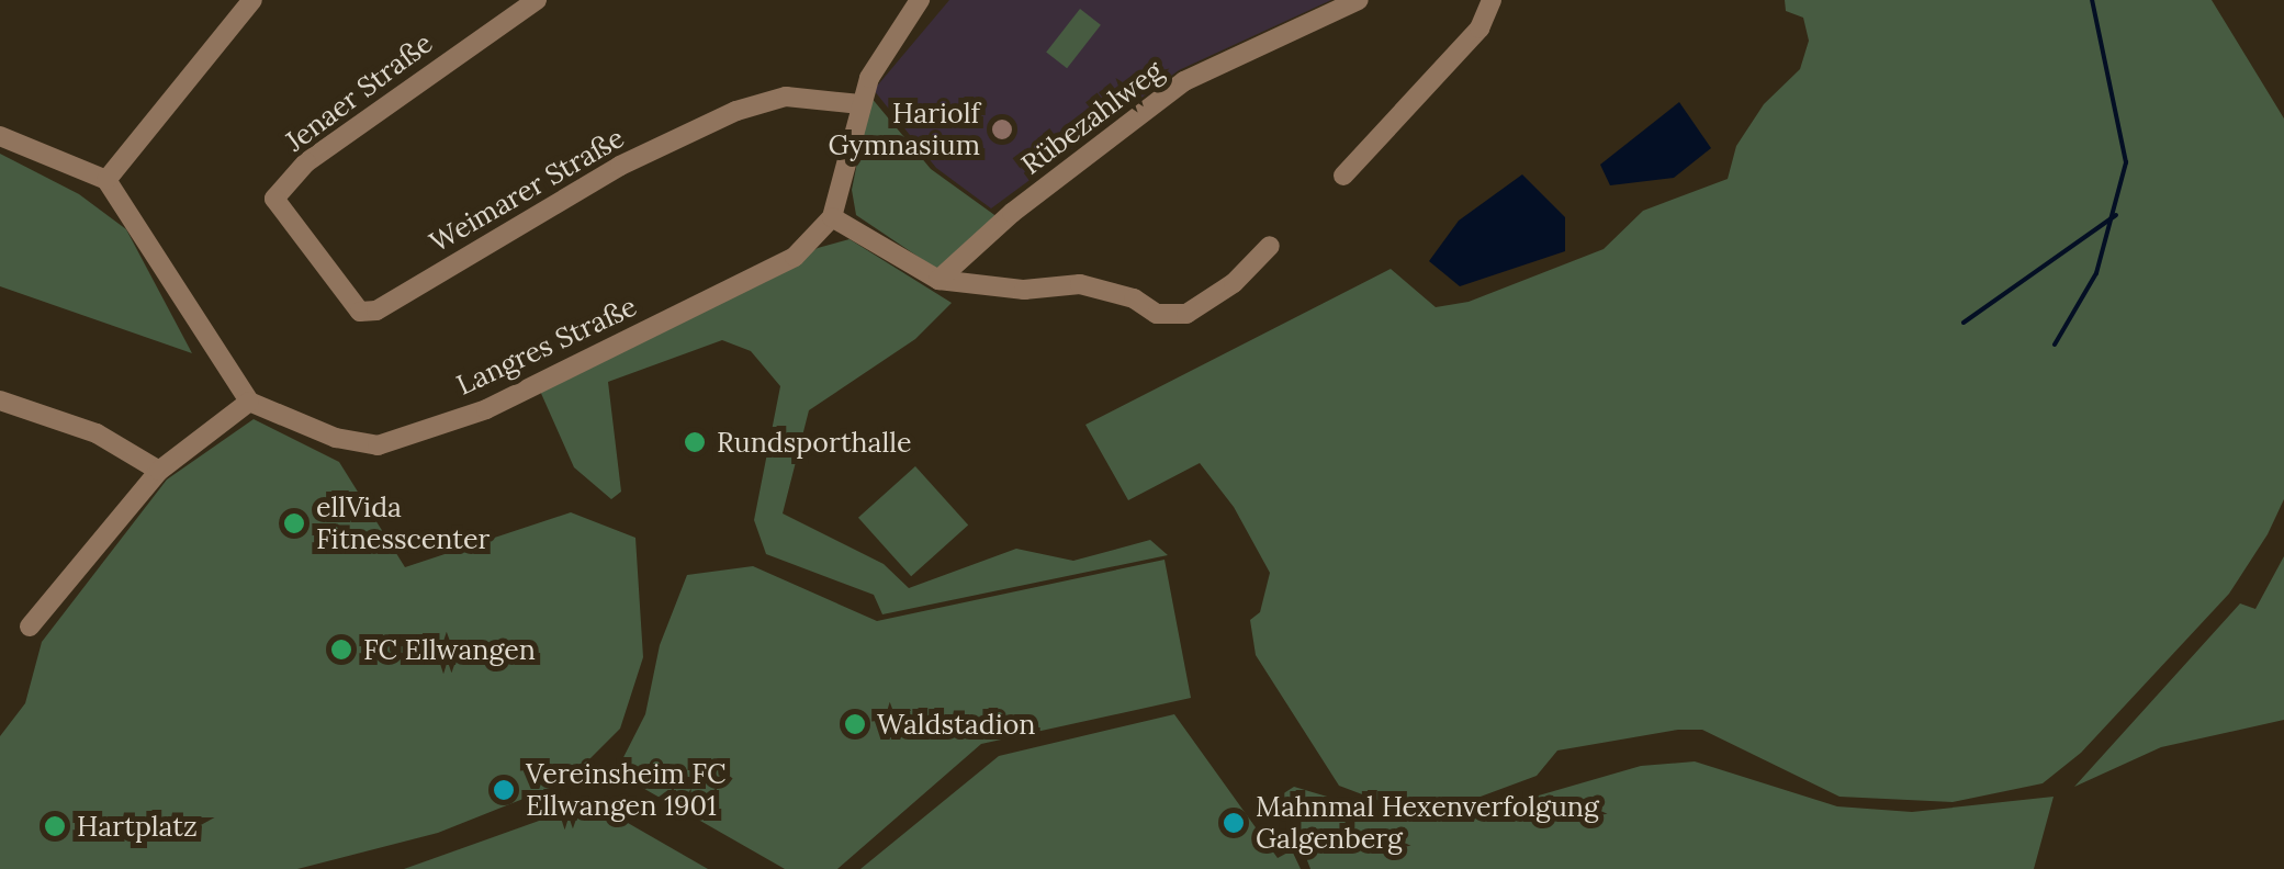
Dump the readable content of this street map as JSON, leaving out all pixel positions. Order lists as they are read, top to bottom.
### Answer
{
  "streets": {
    "street": [
      "Jenaer Straße",
      "Rübezahlweg",
      "Weimarer Straße",
      "Langres Straße"
    ]
  },
  "crossings": [
    ["Jenaer Straße", "Weimarer Straße"]
  ],
  "places": [
    "Hariolf Gymnasium",
    "Rundsporthalle",
    "ellVida Fitnesscenter",
    "FC Ellwangen",
    "Waldstadion",
    "Vereinsheim FC Ellwangen 1901",
    "Mahnmal Hexenverfolgung Galgenberg",
    "Hartplatz"
  ]
}
